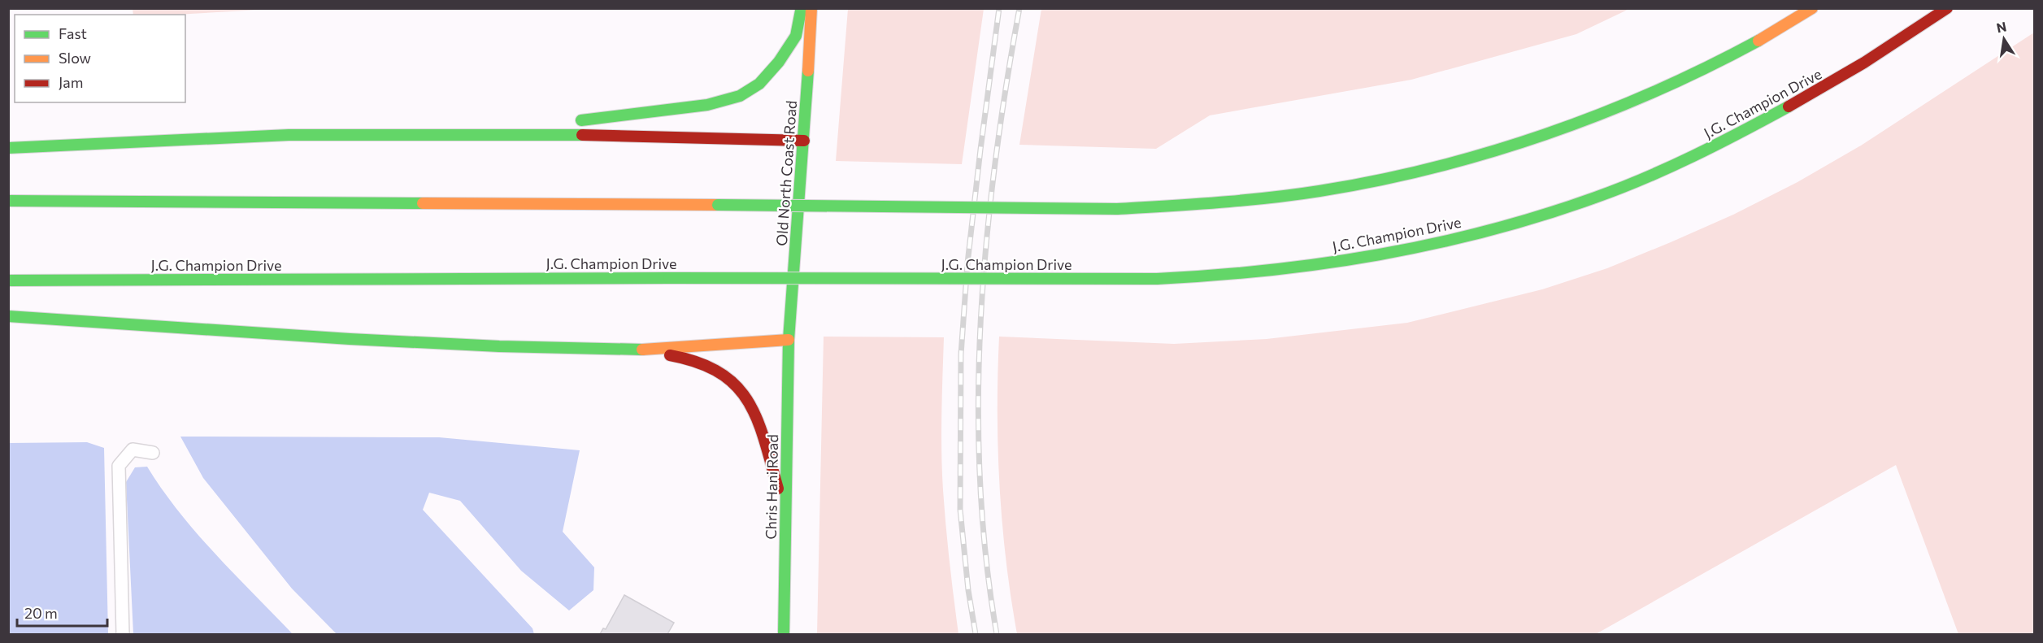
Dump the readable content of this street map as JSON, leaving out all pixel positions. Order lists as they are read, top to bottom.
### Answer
{
  "streets": {
    "street": ["J.G. Champion Drive", "Old North Coast Road", "Chris Hani Road"]
  },
  "crossings": [
    ["Old North Coast Road", "Chris Hani Road"]
  ],
  "legend": ["Fast", "Slow", "Jam"],
  "scale_bar": "20 m",
  "north": "top"
}
